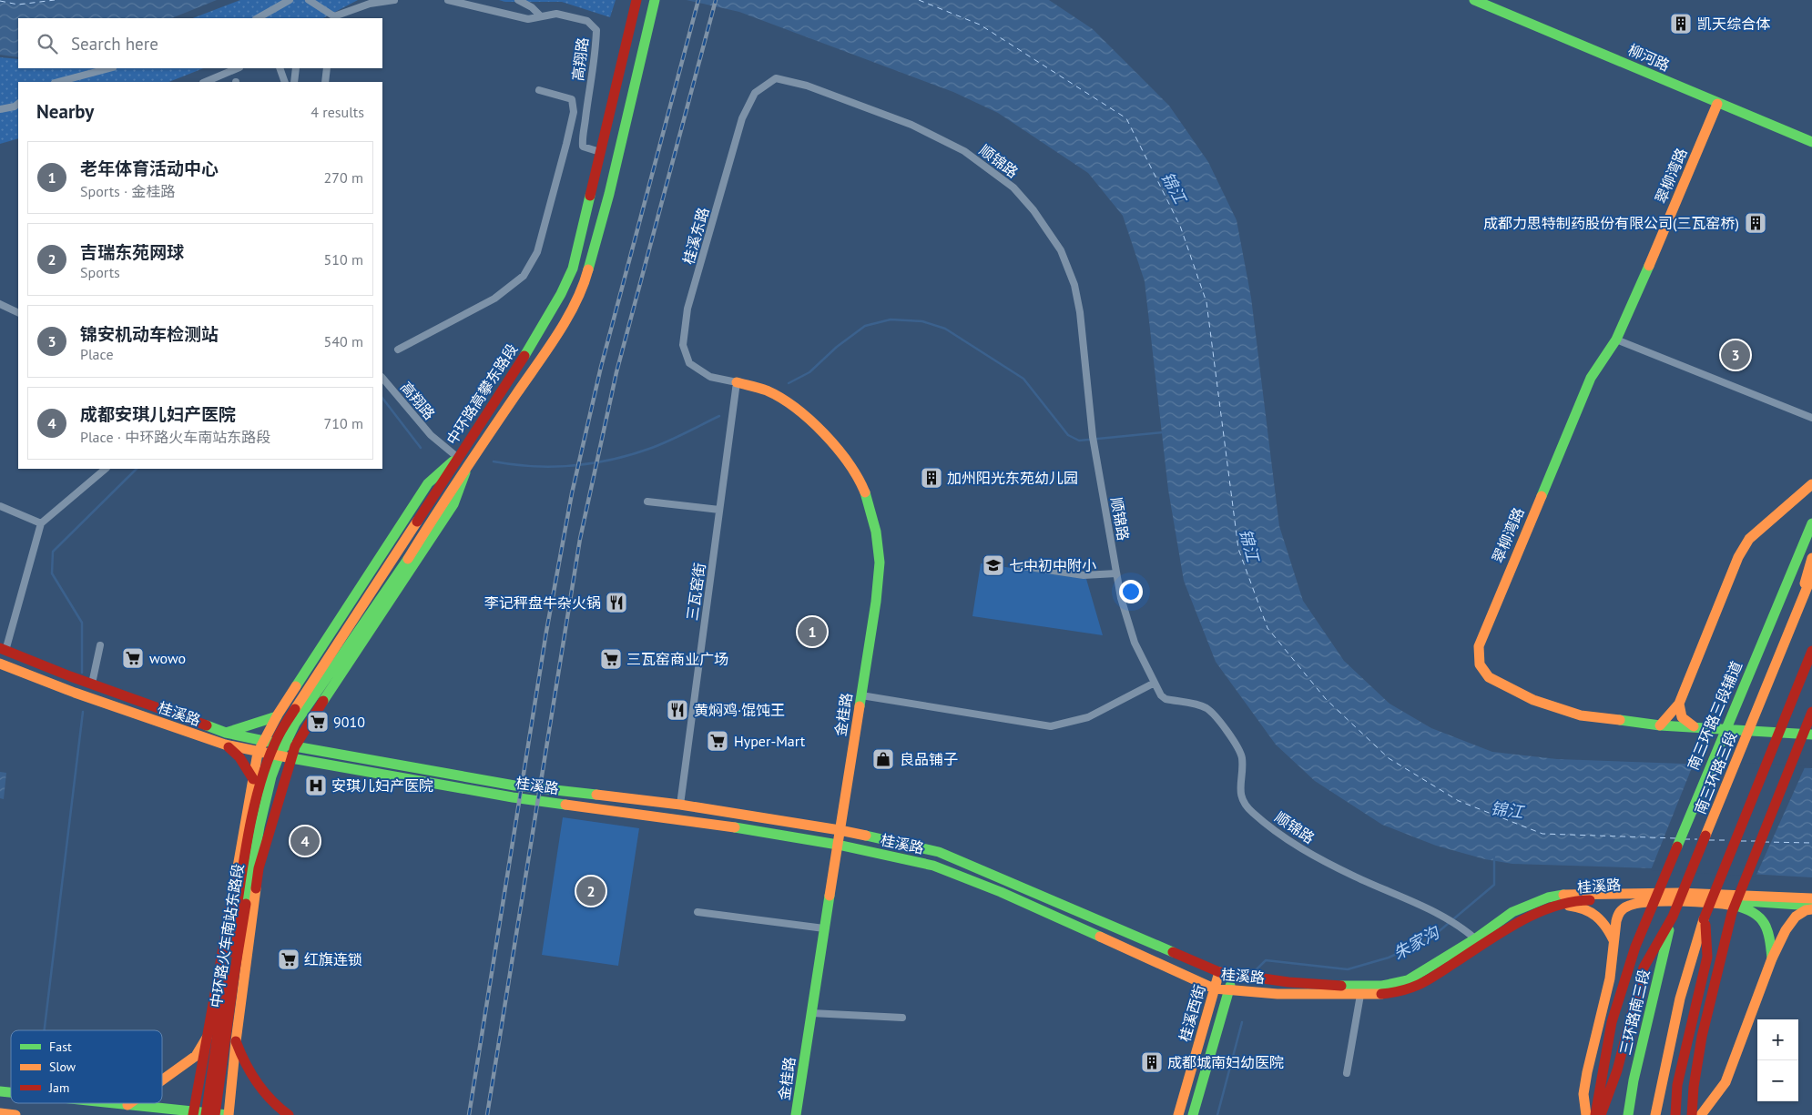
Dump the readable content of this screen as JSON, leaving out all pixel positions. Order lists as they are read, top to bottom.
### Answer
{
  "streets": {
    "main road": [
      "柳河路",
      "翠柳湾路",
      "中环路高攀东路段",
      "桂溪路",
      "金桂路",
      "南三环路三段辅道",
      "南三环路三段",
      "中环路火车南站东路段",
      "三环路南三段",
      "桂溪西街"
    ],
    "street": [
      "高翔路",
      "顺锦路",
      "桂溪东路",
      "三瓦窑街"
    ]
  },
  "crossings": [
    ["柳河路", "翠柳湾路"],
    ["高翔路", "中环路高攀东路段"],
    ["顺锦路", "桂溪东路"],
    ["顺锦路", "桂溪路"],
    ["桂溪东路", "三瓦窑街"],
    ["桂溪东路", "金桂路"],
    ["中环路高攀东路段", "中环路火车南站东路段"],
    ["三瓦窑街", "桂溪路"],
    ["三瓦窑街", "金桂路"],
    ["桂溪路", "金桂路"],
    ["桂溪路", "桂溪西街"],
    ["南三环路三段", "三环路南三段"]
  ],
  "water": ["锦江", "朱家沟"],
  "places": {
    "building": [
      "凯天综合体",
      "成都力思特制药股份有限公司(三瓦窑桥)",
      "加州阳光东苑幼儿园",
      "成都城南妇幼医院"
    ],
    "school or university": ["七中初中附小"],
    "restaurant": ["李记秤盘牛杂火锅", "黄焖鸡·馄饨王"],
    "supermarket": [
      "wowo",
      "三瓦窑商业广场",
      "9010",
      "Hyper-Mart",
      "红旗连锁"
    ],
    "shop": ["良品铺子"],
    "hospital": ["安琪儿妇产医院"]
  },
  "legend": ["Fast", "Slow", "Jam"],
  "page": {
    "search": "Search here",
    "heading": ["Nearby", "4 results"],
    "list": [
      {
        "mark": "1",
        "name": "老年体育活动中心",
        "note": "Sports · 金桂路",
        "value": "270 m"
      },
      {
        "mark": "2",
        "name": "吉瑞东苑网球",
        "note": "Sports",
        "value": "510 m"
      },
      {
        "mark": "3",
        "name": "锦安机动车检测站",
        "note": "Place",
        "value": "540 m"
      },
      {
        "mark": "4",
        "name": "成都安琪儿妇产医院",
        "note": "Place · 中环路火车南站东路段",
        "value": "710 m"
      }
    ],
    "pins": [
      "3",
      "1",
      "4",
      "2"
    ],
    "map_buttons": ["+", "−"]
  }
}
